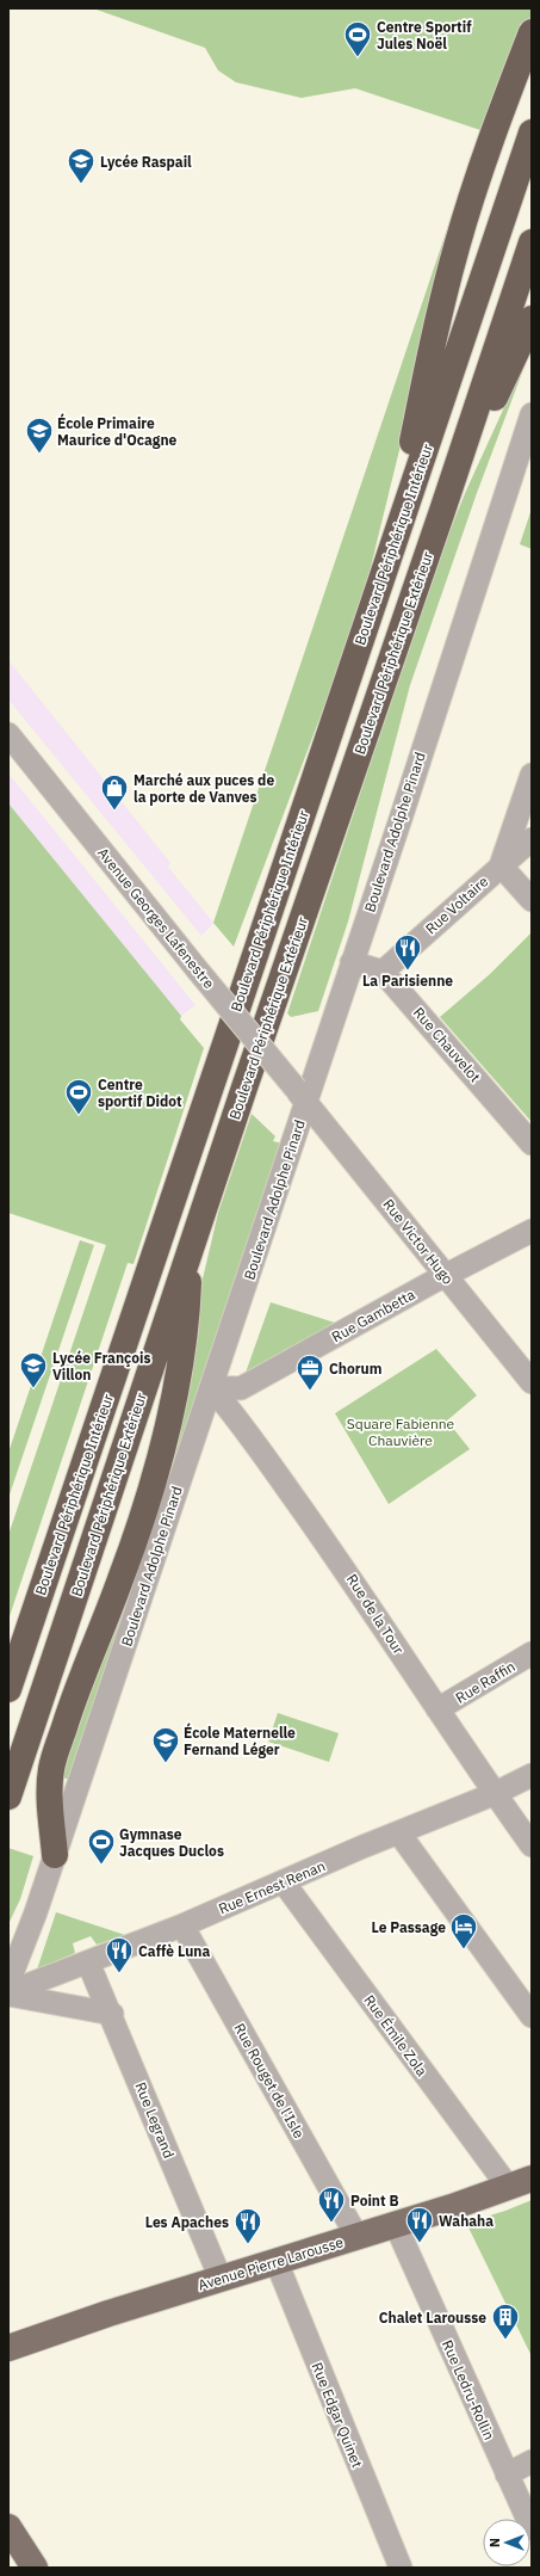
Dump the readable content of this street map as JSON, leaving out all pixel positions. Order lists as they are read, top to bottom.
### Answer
{
  "streets": {
    "highway": ["Boulevard Périphérique Intérieur", "Boulevard Périphérique Extérieur"],
    "main road": ["Avenue Pierre Larousse"],
    "street": [
      "Boulevard Adolphe Pinard",
      "Rue Voltaire",
      "Avenue Georges Lafenestre",
      "Rue Chauvelot",
      "Rue Victor Hugo",
      "Rue Gambetta",
      "Rue de la Tour",
      "Rue Raffin",
      "Rue Ernest Renan",
      "Rue Émile Zola",
      "Rue Rouget de l'Isle",
      "Rue Legrand",
      "Rue Ledru-Rollin",
      "Rue Edgar Quinet"
    ]
  },
  "crossings": [
    ["Boulevard Adolphe Pinard", "Avenue Georges Lafenestre"],
    ["Boulevard Adolphe Pinard", "Rue Victor Hugo"],
    ["Boulevard Adolphe Pinard", "Rue Gambetta"],
    ["Boulevard Adolphe Pinard", "Rue de la Tour"],
    ["Rue Voltaire", "Rue Chauvelot"],
    ["Avenue Georges Lafenestre", "Rue Victor Hugo"],
    ["Rue Victor Hugo", "Rue Gambetta"],
    ["Rue Gambetta", "Rue de la Tour"],
    ["Rue de la Tour", "Rue Raffin"],
    ["Rue de la Tour", "Rue Ernest Renan"],
    ["Rue Ernest Renan", "Rue Émile Zola"],
    ["Rue Ernest Renan", "Rue Rouget de l'Isle"],
    ["Rue Ernest Renan", "Rue Legrand"],
    ["Rue Émile Zola", "Avenue Pierre Larousse"],
    ["Rue Rouget de l'Isle", "Avenue Pierre Larousse"],
    ["Rue Legrand", "Avenue Pierre Larousse"],
    ["Avenue Pierre Larousse", "Rue Ledru-Rollin"],
    ["Avenue Pierre Larousse", "Rue Edgar Quinet"]
  ],
  "parks": ["Square Fabienne Chauvière"],
  "places": {
    "sports": ["Centre Sportif Jules Noël", "Centre sportif Didot", "Gymnase Jacques Duclos"],
    "school or university": [
      "Lycée Raspail",
      "École Primaire Maurice d'Ocagne",
      "Lycée François Villon",
      "École Maternelle Fernand Léger"
    ],
    "shop": ["Marché aux puces de la porte de Vanves"],
    "restaurant": [
      "La Parisienne",
      "Caffè Luna",
      "Point B",
      "Wahaha",
      "Les Apaches"
    ],
    "office": ["Chorum"],
    "hotel": ["Le Passage"],
    "building": ["Chalet Larousse"]
  },
  "north": "left"
}
